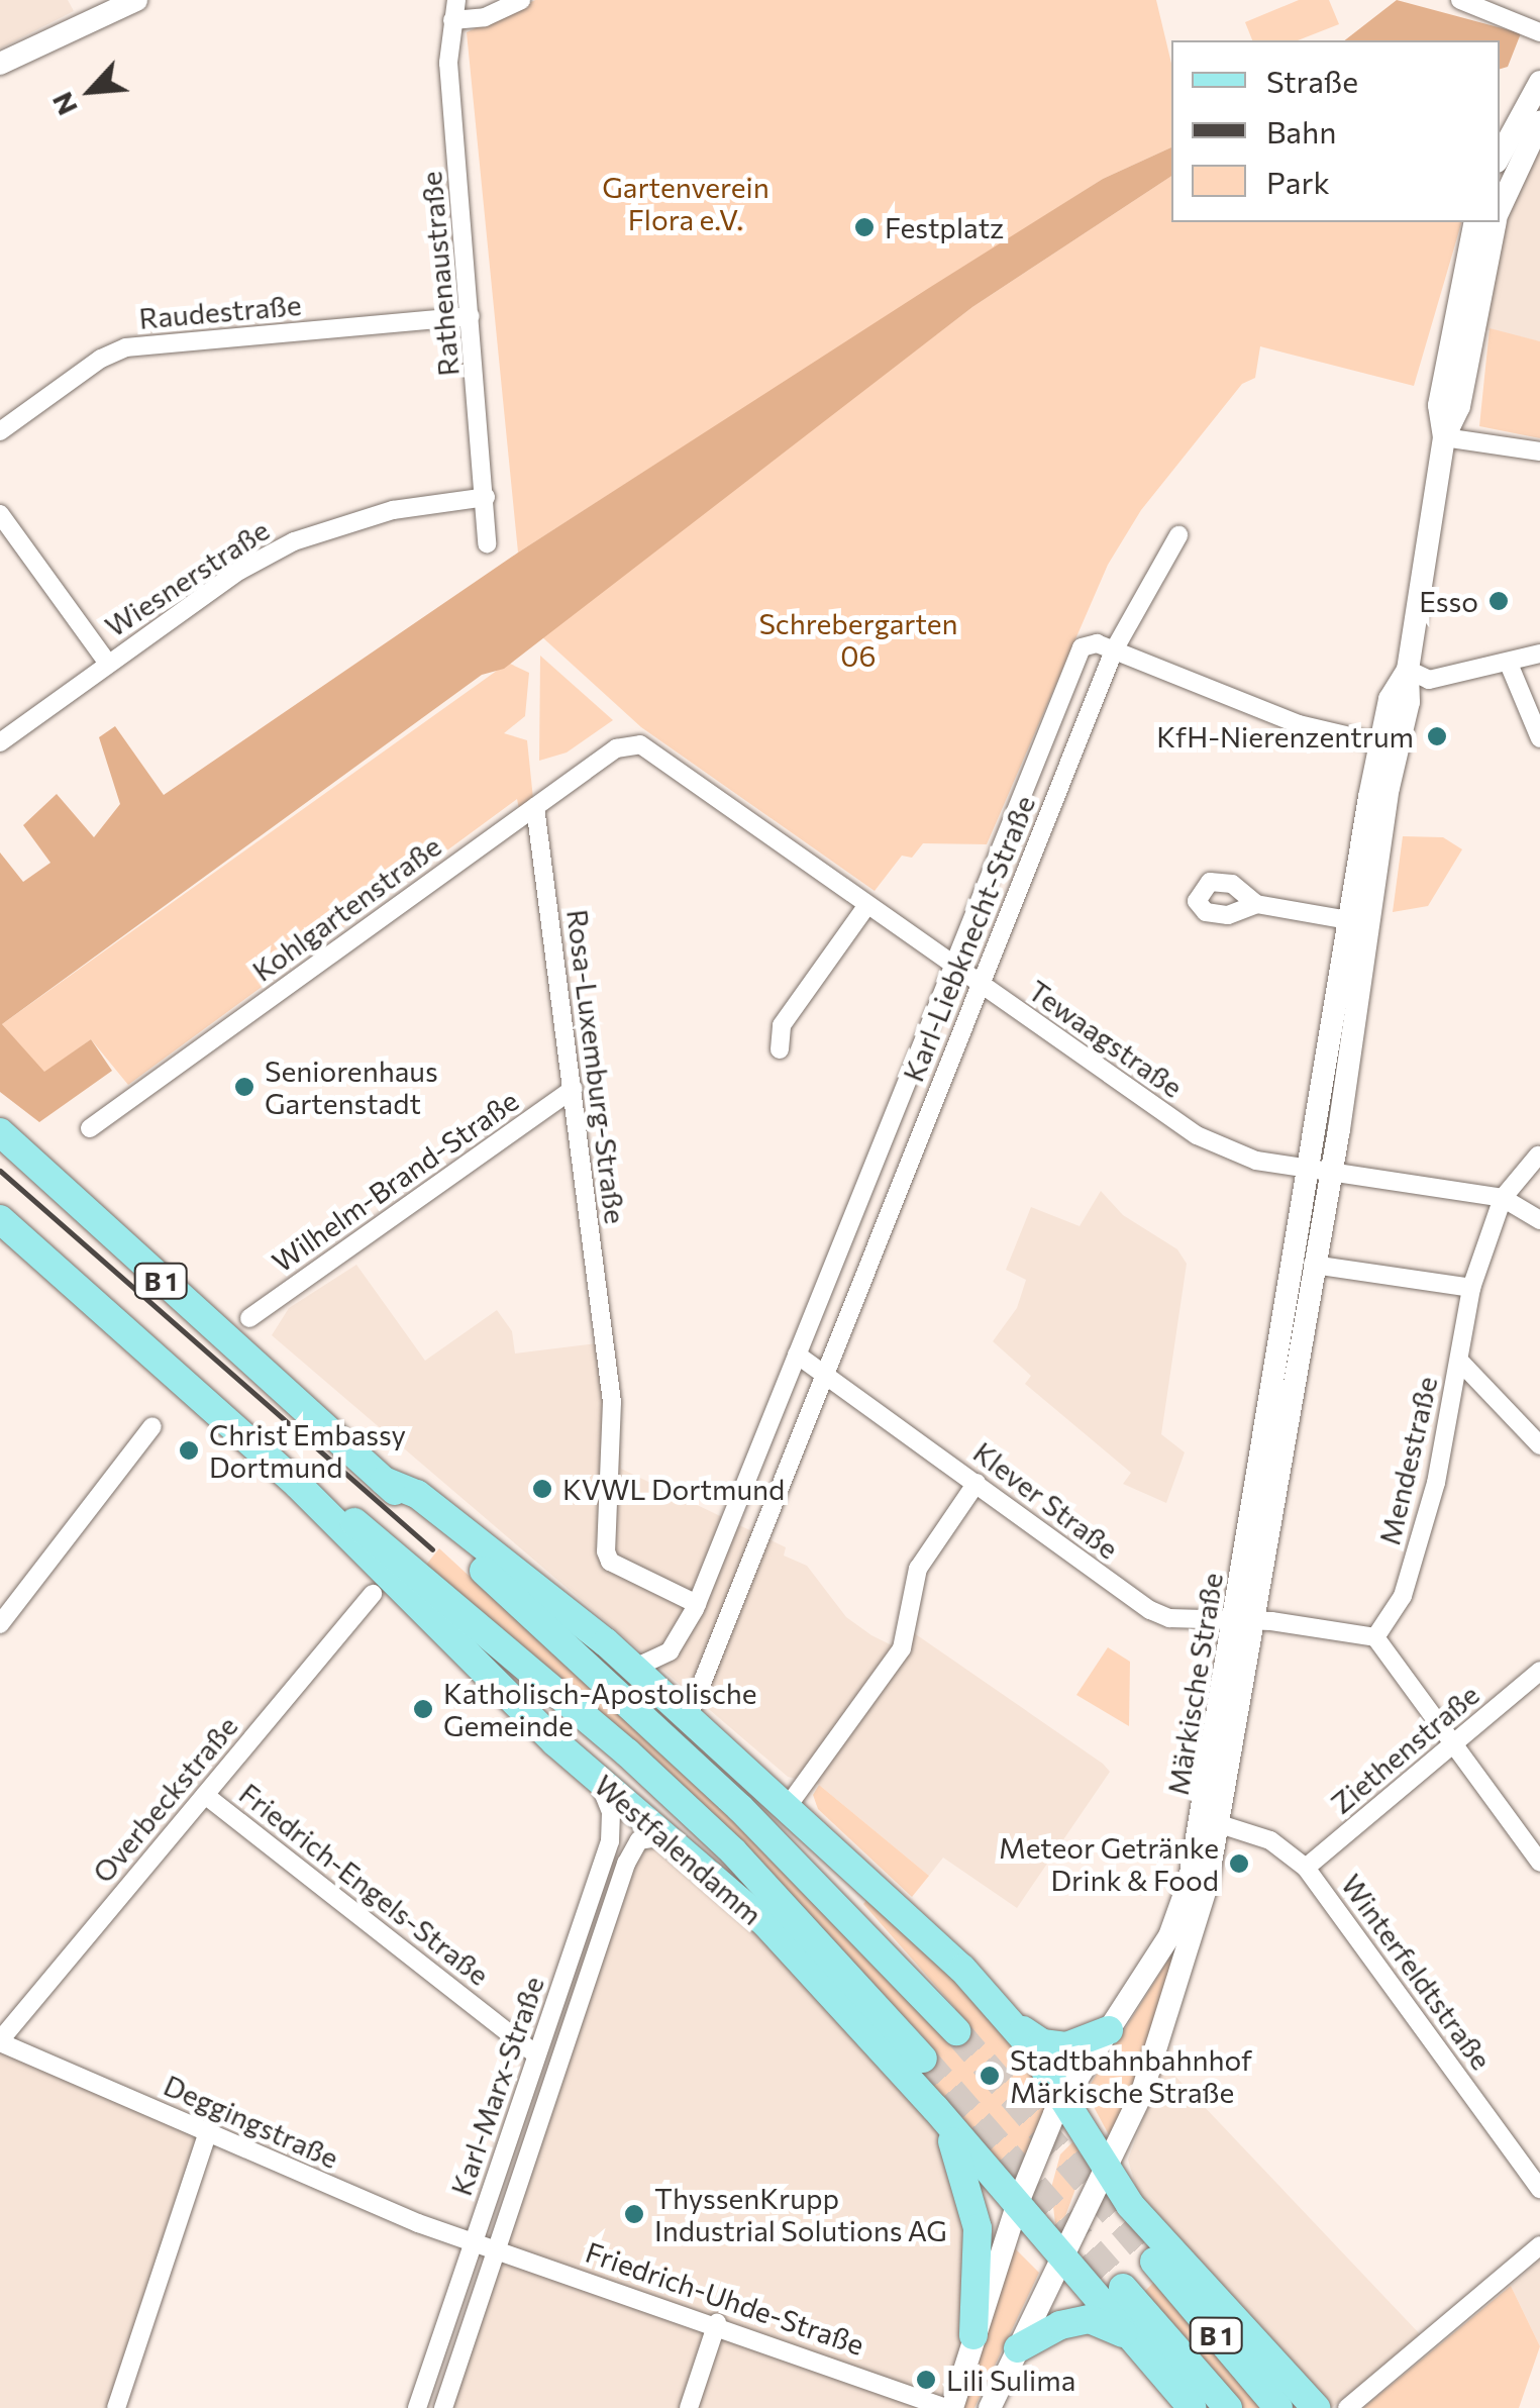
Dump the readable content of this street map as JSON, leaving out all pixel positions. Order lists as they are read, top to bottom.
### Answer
{
  "streets": {
    "main road": ["B 1", "Märkische Straße", "Westfalendamm"],
    "street": [
      "Rathenaustraße",
      "Raudestraße",
      "Wiesnerstraße",
      "Kohlgartenstraße",
      "Karl-Liebknecht-Straße",
      "Tewaagstraße",
      "Rosa-Luxemburg-Straße",
      "Wilhelm-Brand-Straße",
      "Mendestraße",
      "Klever Straße",
      "Ziethenstraße",
      "Overbeckstraße",
      "Friedrich-Engels-Straße",
      "Winterfeldtstraße",
      "Karl-Marx-Straße",
      "Deggingstraße",
      "Friedrich-Uhde-Straße"
    ]
  },
  "crossings": [
    ["Rathenaustraße", "Raudestraße"],
    ["Rathenaustraße", "Wiesnerstraße"],
    ["Kohlgartenstraße", "Tewaagstraße"],
    ["Kohlgartenstraße", "Rosa-Luxemburg-Straße"],
    ["Karl-Liebknecht-Straße", "Tewaagstraße"],
    ["Karl-Liebknecht-Straße", "Rosa-Luxemburg-Straße"],
    ["Karl-Liebknecht-Straße", "Klever Straße"],
    ["Tewaagstraße", "Mendestraße"],
    ["Tewaagstraße", "Märkische Straße"],
    ["Rosa-Luxemburg-Straße", "Wilhelm-Brand-Straße"],
    ["Mendestraße", "Klever Straße"],
    ["Klever Straße", "Märkische Straße"],
    ["Märkische Straße", "Westfalendamm"],
    ["Märkische Straße", "Winterfeldtstraße"],
    ["Märkische Straße", "Friedrich-Uhde-Straße"],
    ["Ziethenstraße", "Winterfeldtstraße"],
    ["Overbeckstraße", "Friedrich-Engels-Straße"],
    ["Overbeckstraße", "Deggingstraße"],
    ["Westfalendamm", "Karl-Marx-Straße"],
    ["Friedrich-Engels-Straße", "Karl-Marx-Straße"],
    ["Karl-Marx-Straße", "Deggingstraße"],
    ["Karl-Marx-Straße", "Friedrich-Uhde-Straße"],
    ["Deggingstraße", "Friedrich-Uhde-Straße"]
  ],
  "parks": ["Gartenverein Flora e.V.", "Schrebergarten 06"],
  "places": [
    "Festplatz",
    "Esso",
    "KfH-Nierenzentrum",
    "Seniorenhaus Gartenstadt",
    "Christ Embassy Dortmund",
    "KVWL Dortmund",
    "Katholisch-Apostolische Gemeinde",
    "Meteor Getränke Drink & Food",
    "Stadtbahnbahnhof Märkische Straße",
    "ThyssenKrupp Industrial Solutions AG",
    "Lili Sulima"
  ],
  "legend": ["Straße", "Bahn", "Park"],
  "north": "bottom left"
}
